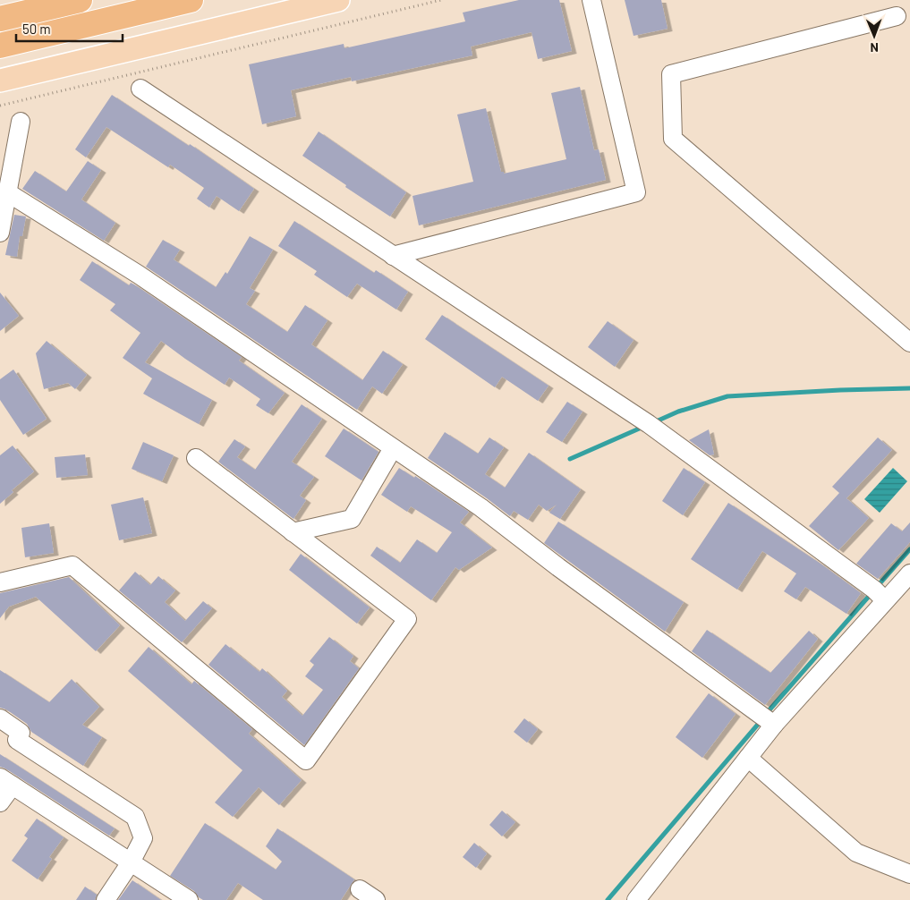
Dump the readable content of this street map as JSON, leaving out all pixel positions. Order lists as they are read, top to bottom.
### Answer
{
  "scale_bar": "50 m",
  "north": "bottom"
}
